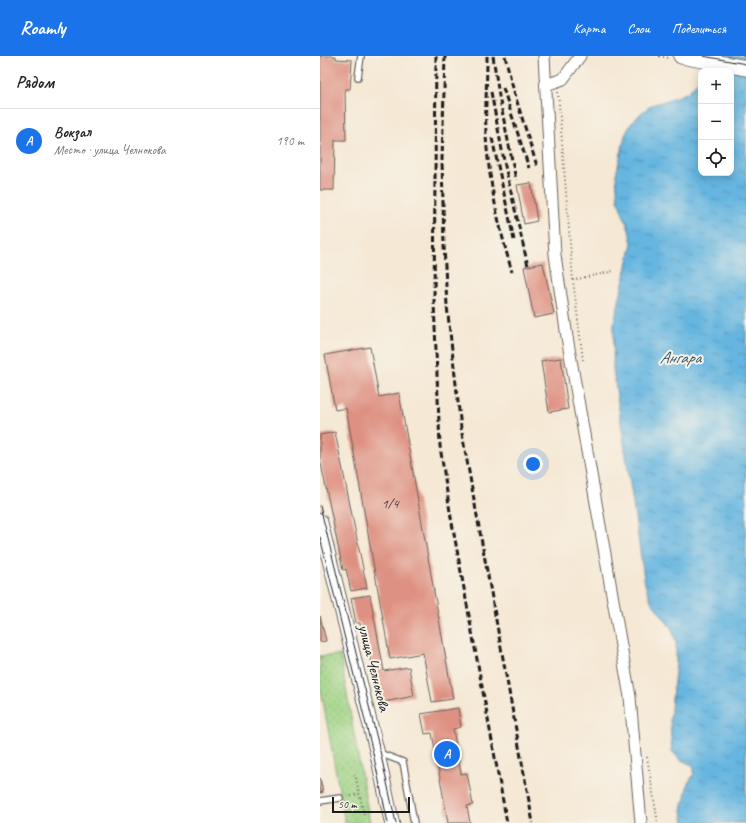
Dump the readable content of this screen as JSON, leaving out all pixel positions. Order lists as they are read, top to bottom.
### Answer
{
  "streets": {
    "street": ["улица Челнокова"]
  },
  "water": ["Ангара"],
  "house_numbers": ["1/4"],
  "scale_bar": "50 m",
  "page": {
    "header": "Roamly",
    "nav": ["Карта", "Слои", "Поделиться"],
    "heading": "Рядом",
    "map_buttons": ["+", "−"],
    "list": [
      {
        "mark": "A",
        "name": "Вокзал",
        "note": "Место · улица Челнокова",
        "value": "190 m"
      }
    ],
    "pins": "A",
    "scale": "50 m"
  }
}
